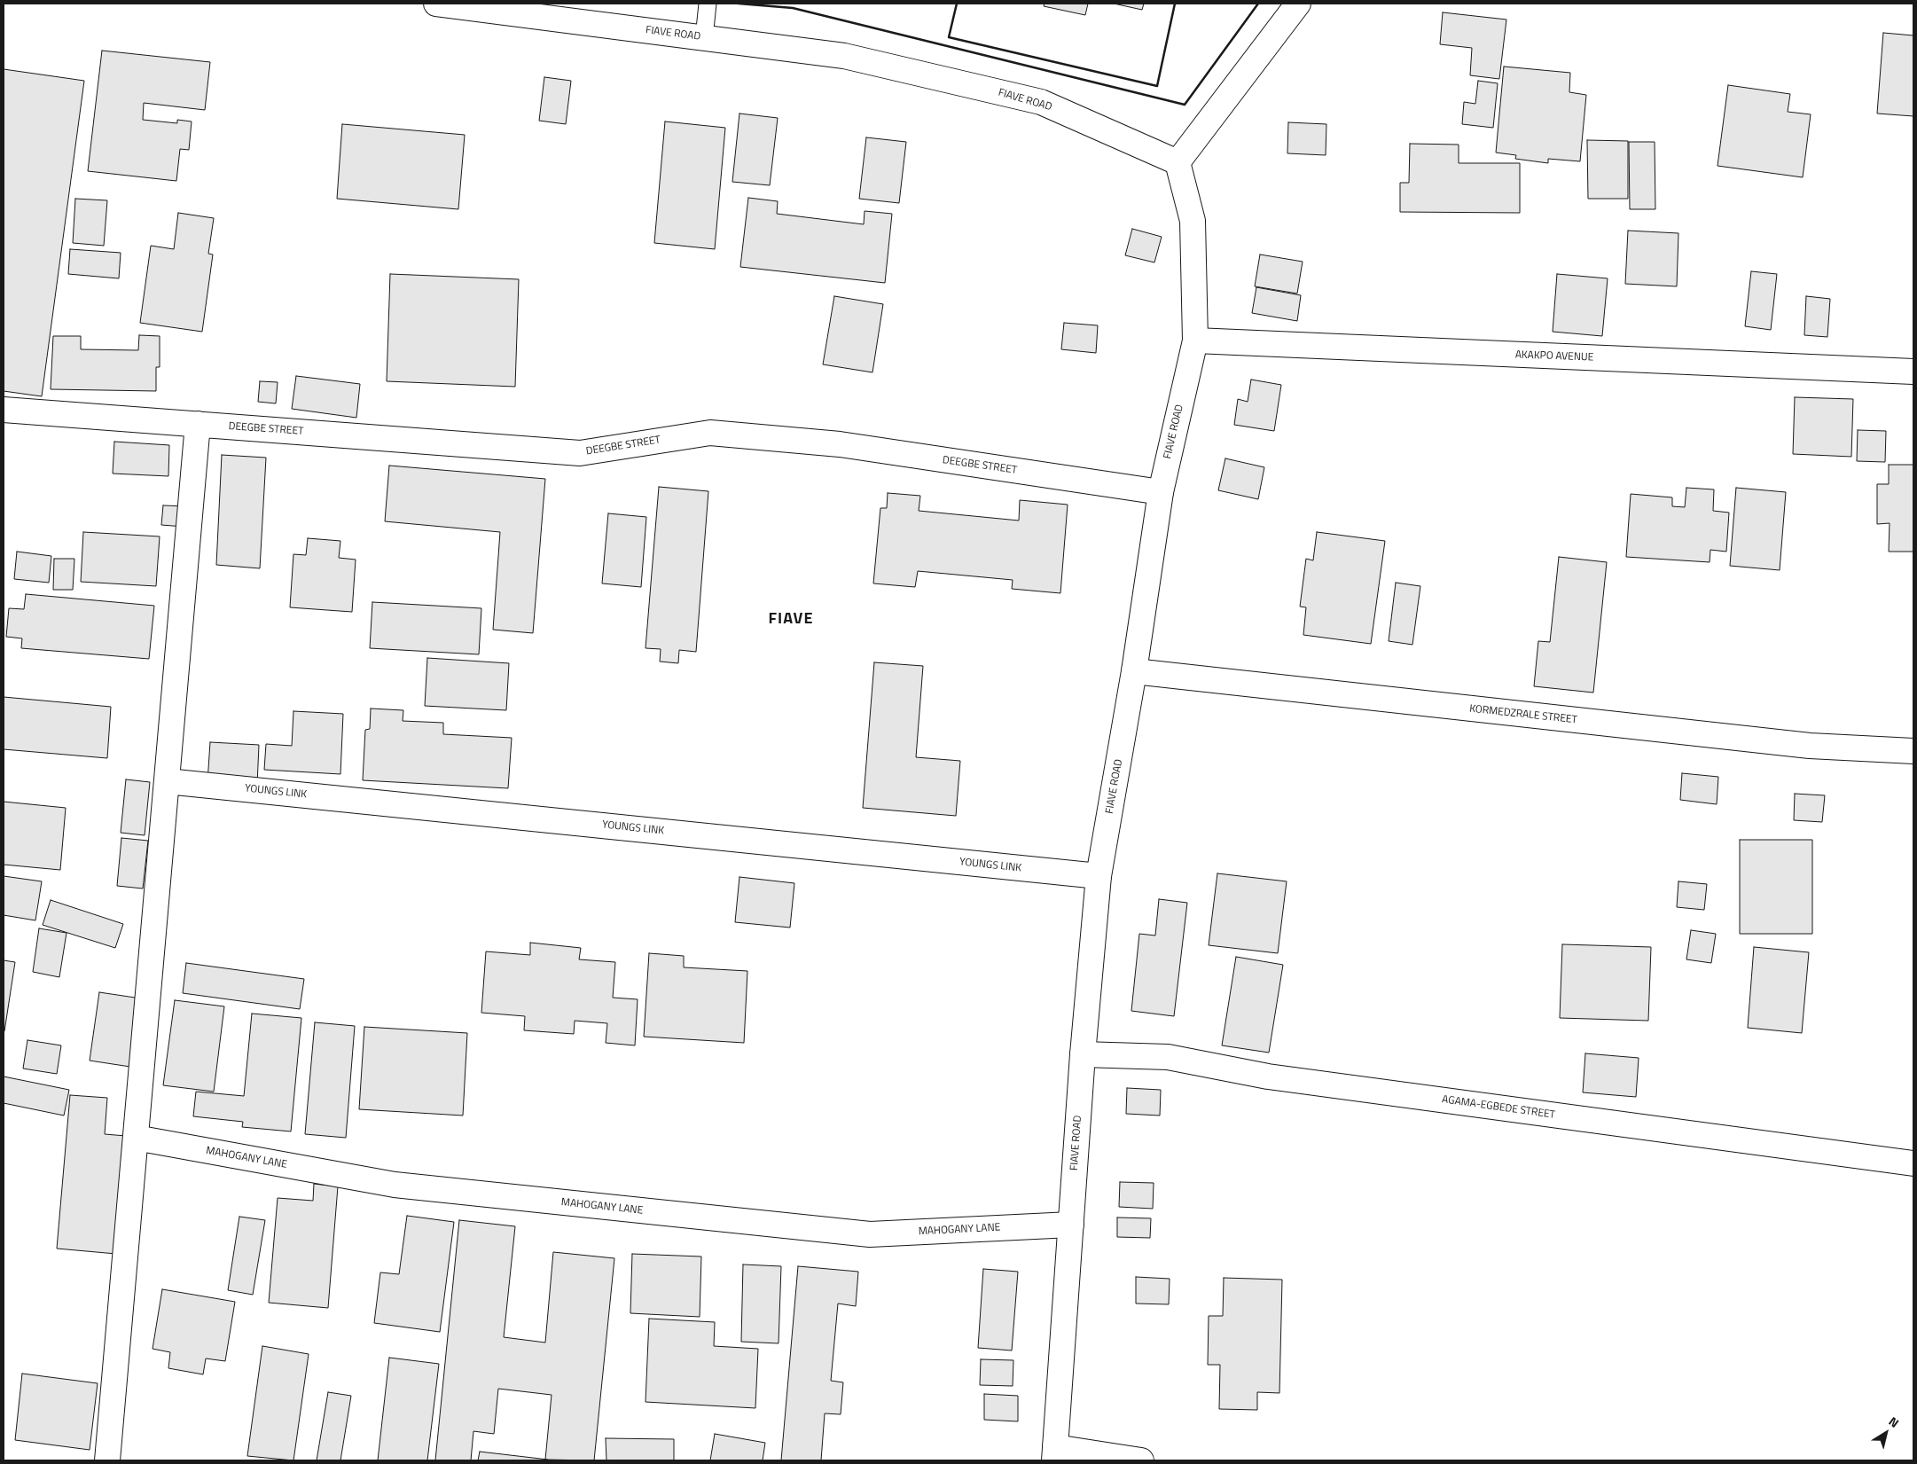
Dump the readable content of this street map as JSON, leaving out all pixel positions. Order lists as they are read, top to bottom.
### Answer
{
  "streets": {
    "street": [
      "FIAVE ROAD",
      "AKAKPO AVENUE",
      "DEEGBE STREET",
      "KORMEDZRALE STREET",
      "YOUNGS LINK",
      "AGAMA-EGBEDE STREET",
      "MAHOGANY LANE"
    ]
  },
  "crossings": [
    ["FIAVE ROAD", "AKAKPO AVENUE"],
    ["FIAVE ROAD", "DEEGBE STREET"],
    ["FIAVE ROAD", "KORMEDZRALE STREET"],
    ["FIAVE ROAD", "YOUNGS LINK"],
    ["FIAVE ROAD", "AGAMA-EGBEDE STREET"],
    ["FIAVE ROAD", "MAHOGANY LANE"]
  ],
  "districts": ["FIAVE"],
  "north": "top right"
}
